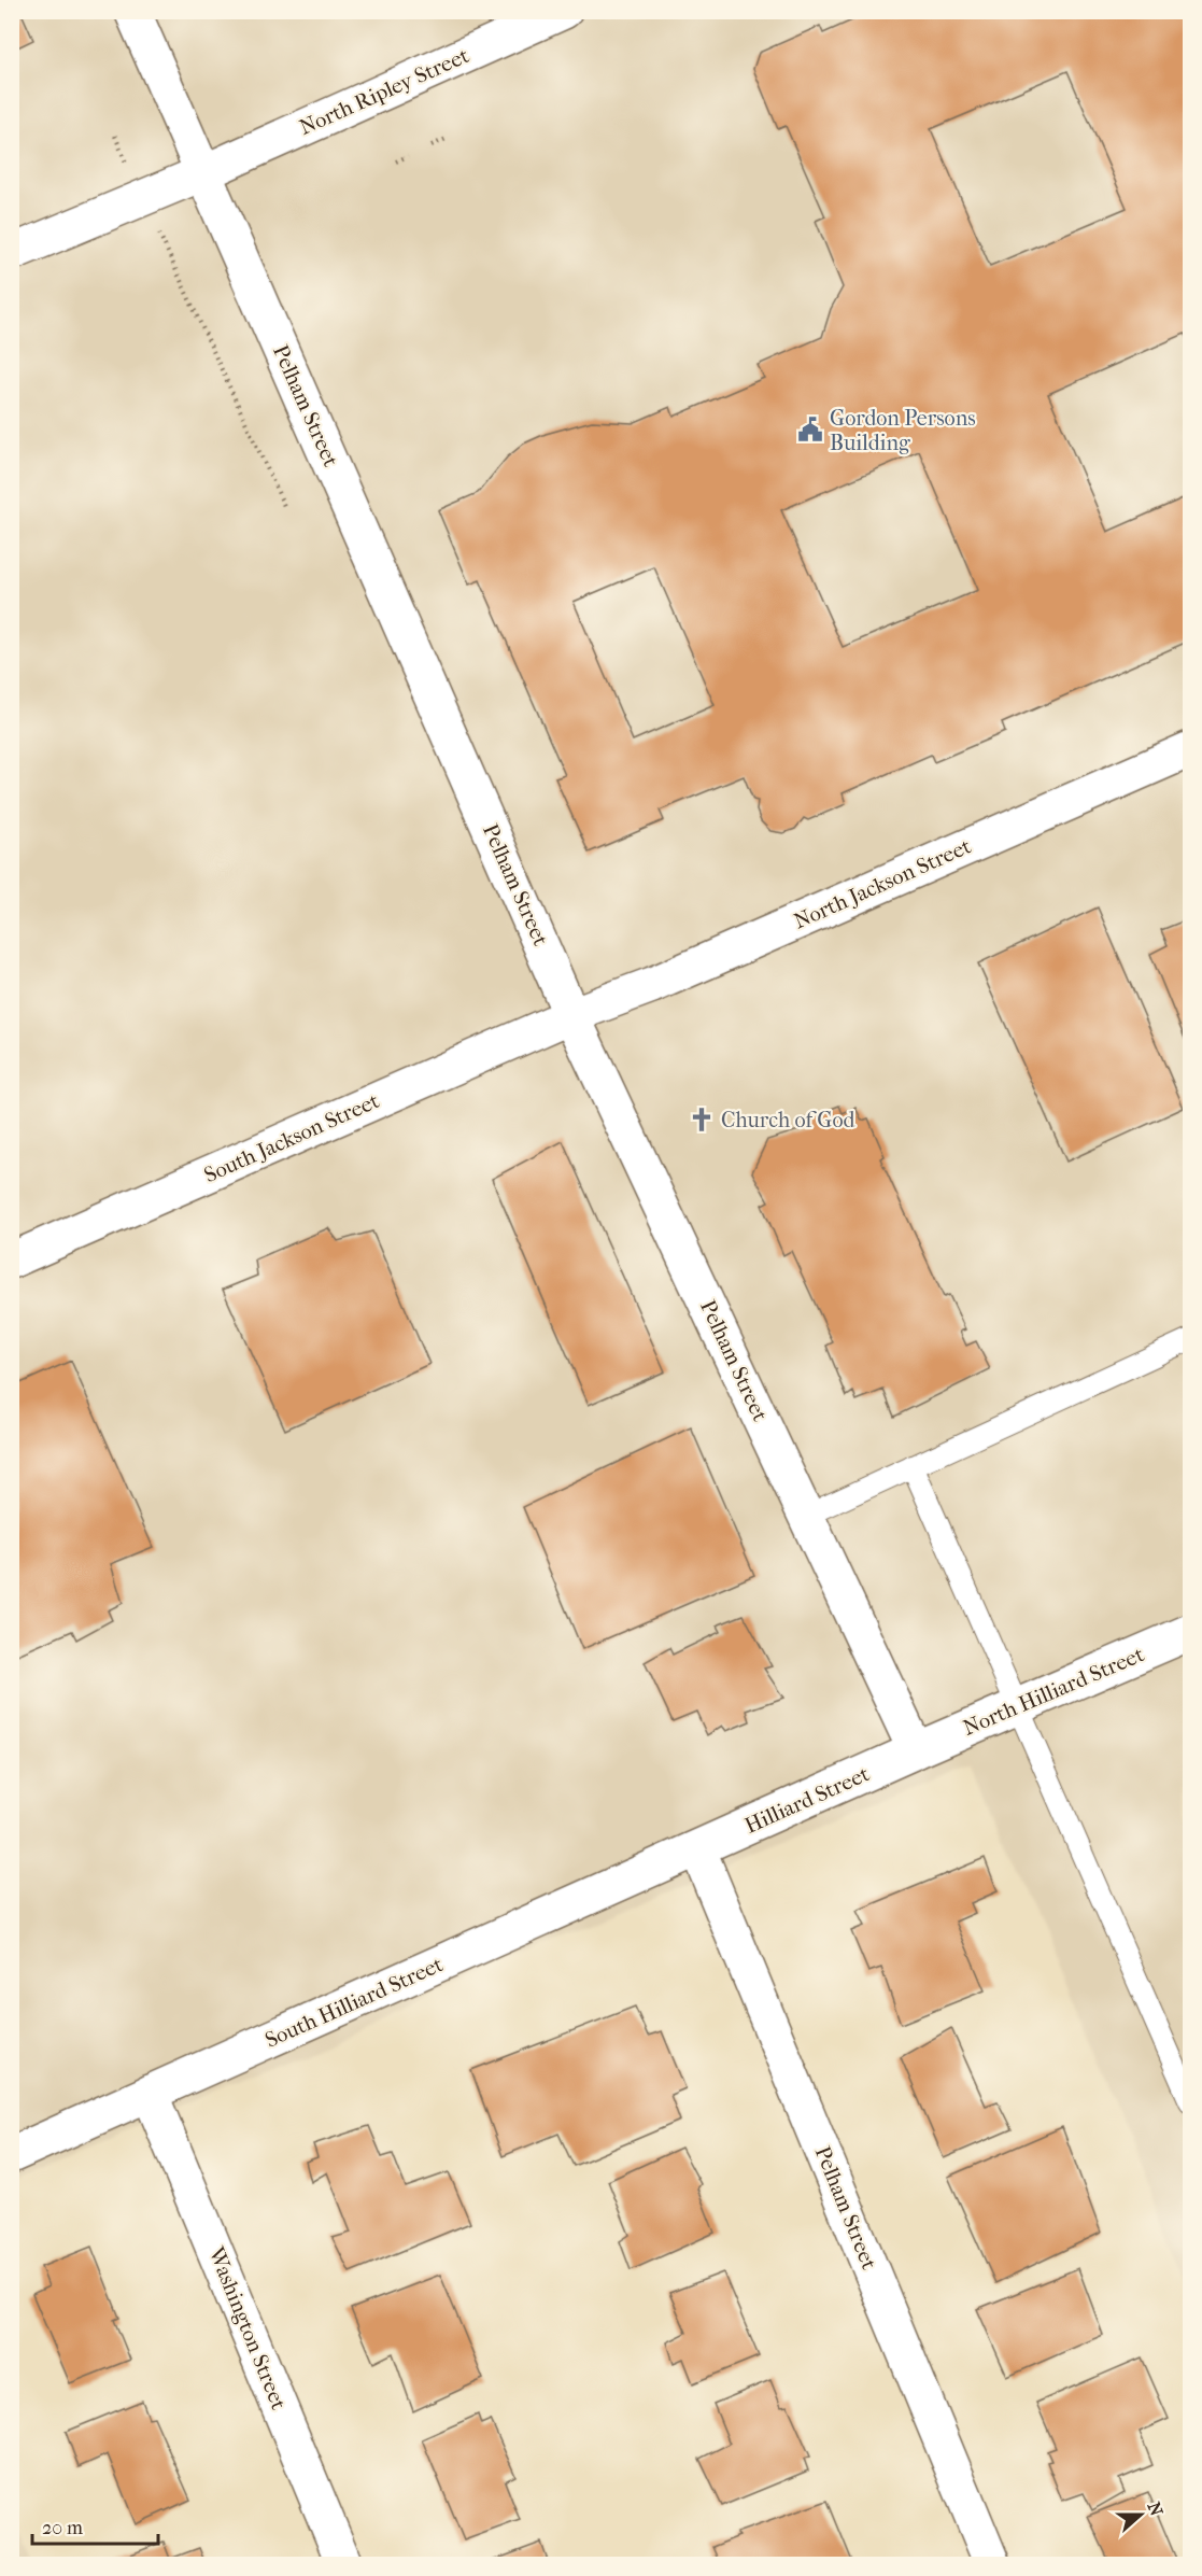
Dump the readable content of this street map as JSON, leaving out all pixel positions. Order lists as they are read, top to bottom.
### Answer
{
  "streets": {
    "street": [
      "North Ripley Street",
      "Pelham Street",
      "North Jackson Street",
      "South Jackson Street",
      "North Hilliard Street",
      "Hilliard Street",
      "South Hilliard Street",
      "Washington Street"
    ]
  },
  "crossings": [
    ["North Ripley Street", "Pelham Street"],
    ["Pelham Street", "North Jackson Street"],
    ["Pelham Street", "South Jackson Street"],
    ["Pelham Street", "North Hilliard Street"],
    ["Pelham Street", "Hilliard Street"],
    ["Pelham Street", "South Hilliard Street"],
    ["North Jackson Street", "South Jackson Street"],
    ["North Hilliard Street", "Hilliard Street"],
    ["Hilliard Street", "South Hilliard Street"],
    ["South Hilliard Street", "Washington Street"]
  ],
  "places": {
    "public building": ["Gordon Persons Building"],
    "church": ["Church of God"]
  },
  "scale_bar": "20 m",
  "north": "right"
}
